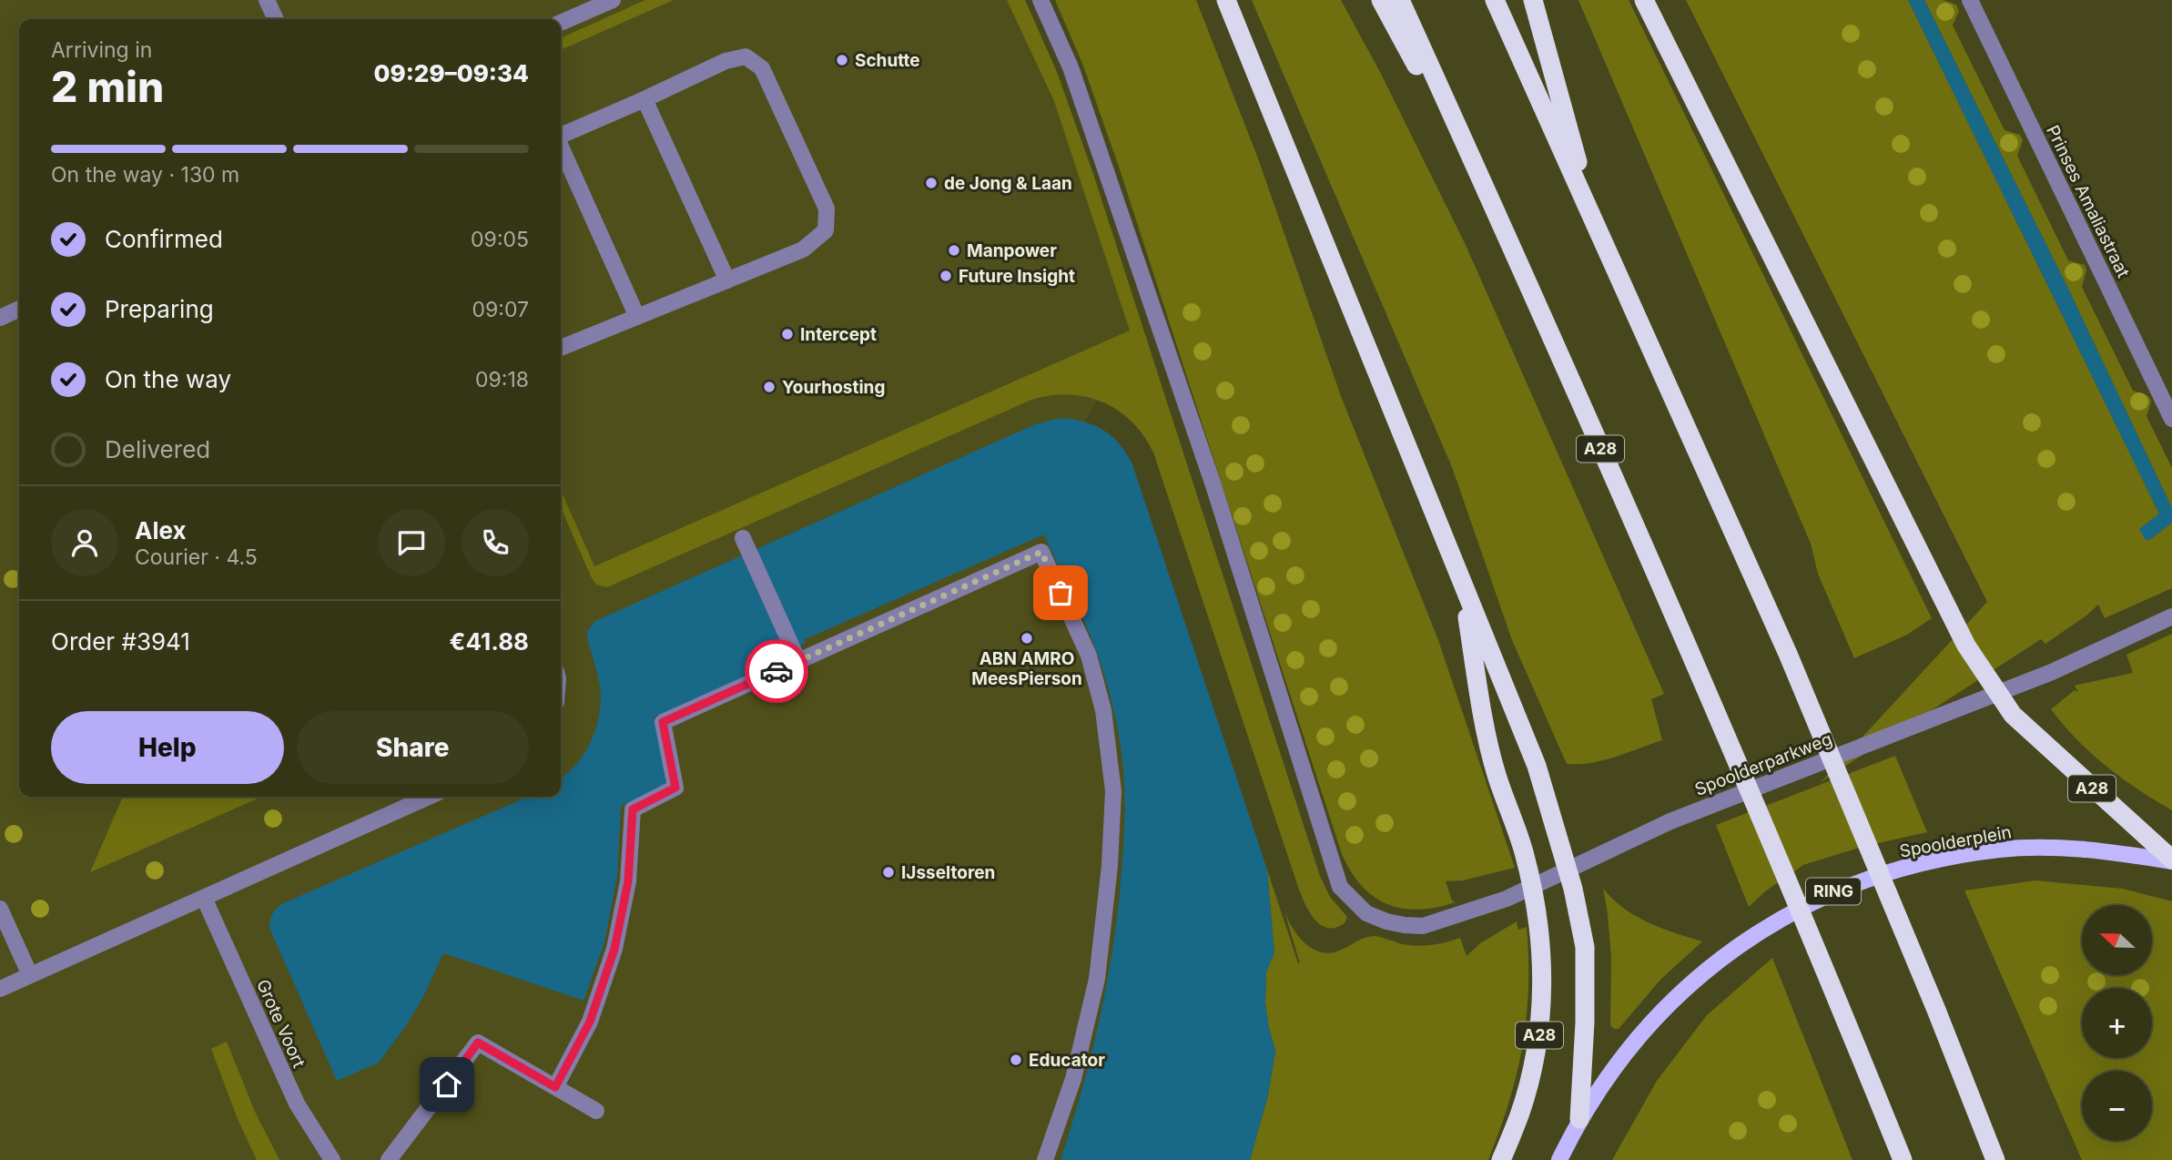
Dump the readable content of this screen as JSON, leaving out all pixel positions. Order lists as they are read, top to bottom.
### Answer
{
  "streets": {
    "highway": ["A28"],
    "main road": ["Spoolderplein", "RING"],
    "street": ["Prinses Amaliastraat", "Spoolderparkweg", "Grote Voort"]
  },
  "crossings": [
    ["A28", "Spoolderplein"]
  ],
  "places": [
    "Schutte",
    "de Jong & Laan",
    "Manpower",
    "Future Insight",
    "Intercept",
    "Yourhosting",
    "ABN AMRO MeesPierson",
    "IJsseltoren",
    "Educator"
  ],
  "north": "left",
  "page": {
    "heading": ["2 min", "Arriving in", "09:29–09:34"],
    "panel": [
      "Alex",
      "Courier · 4.5",
      "Order #3941",
      "€41.88"
    ],
    "bar": "On the way · 130 m",
    "list": [
      ["Confirmed", "09:05"],
      ["Preparing", "09:07"],
      ["On the way", "09:18"],
      "Delivered"
    ],
    "buttons": ["Help", "Share"],
    "map_buttons": ["+", "−"]
  }
}
